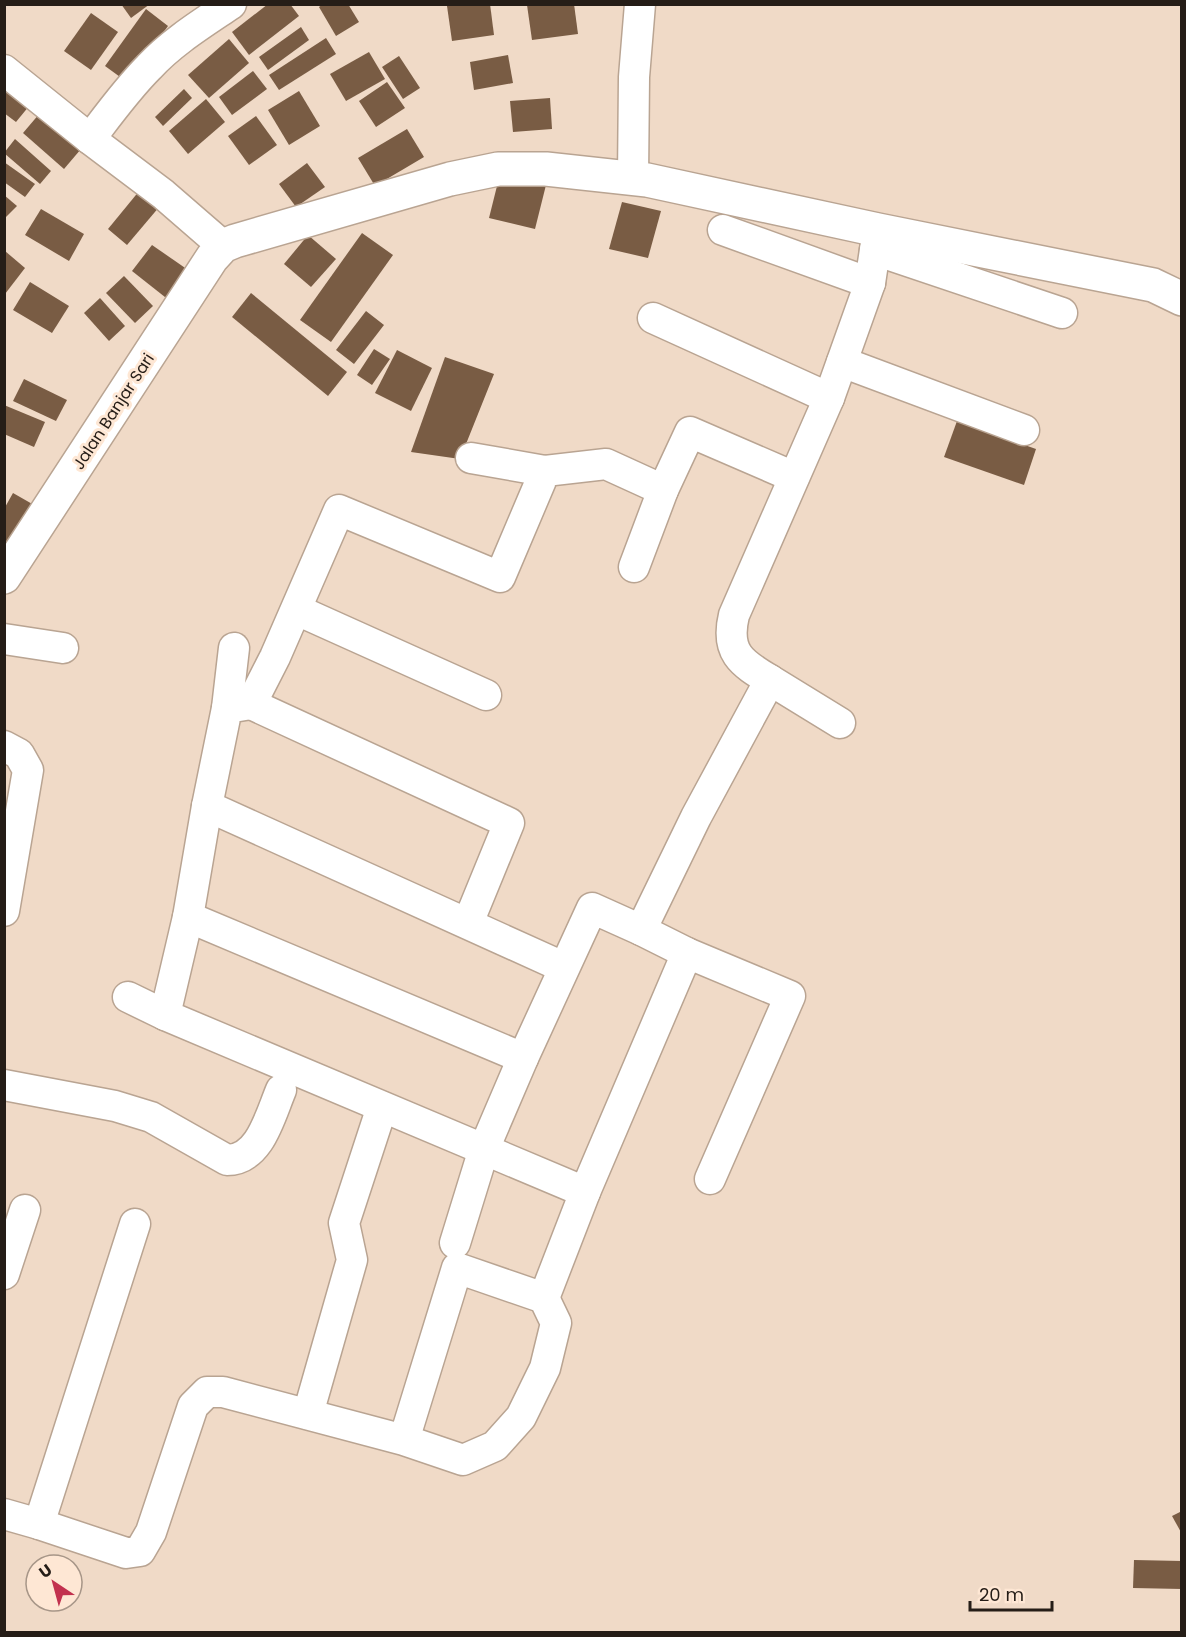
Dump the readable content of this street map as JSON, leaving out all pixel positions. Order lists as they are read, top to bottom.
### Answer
{
  "streets": {
    "street": ["Jalan Banjar Sari"]
  },
  "scale_bar": "20 m",
  "north": "top left"
}
